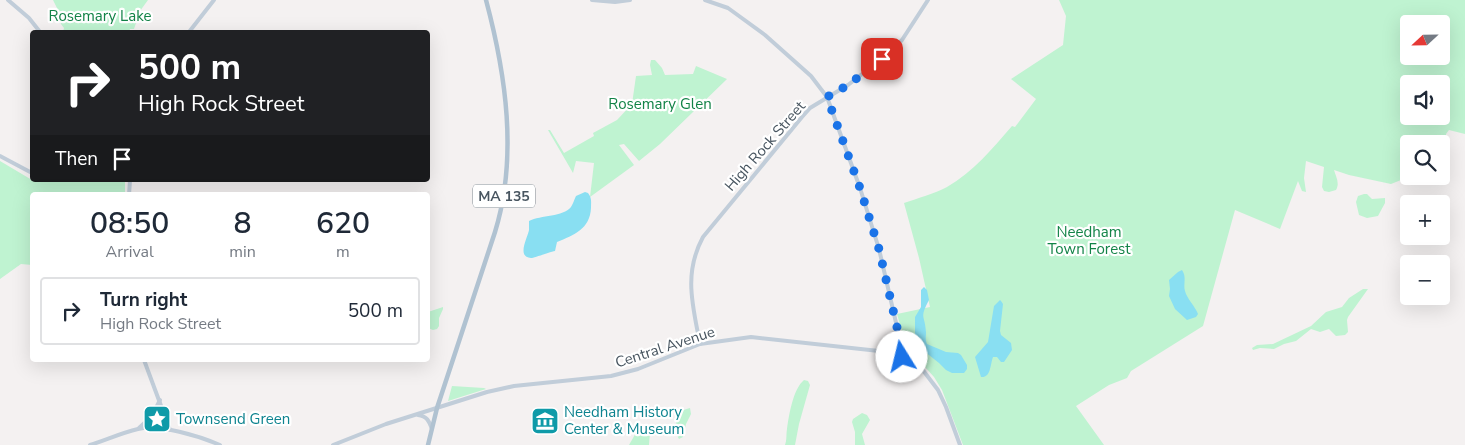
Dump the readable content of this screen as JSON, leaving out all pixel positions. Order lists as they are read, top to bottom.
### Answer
{
  "streets": {
    "main road": ["MA 135"],
    "street": ["High Rock Street", "Central Avenue"]
  },
  "crossings": [
    ["High Rock Street", "Central Avenue"],
    ["MA 135", "Central Avenue"]
  ],
  "parks": ["Rosemary Lake", "Rosemary Glen", "Needham Town Forest"],
  "places": {
    "place": ["Townsend Green"],
    "museum": ["Needham History Center & Museum"]
  },
  "north": "left",
  "page": {
    "map_buttons": ["+", "−"],
    "turn": ["500 m", "High Rock Street"],
    "then": "Then",
    "eta": [
      "08:50",
      "Arrival",
      "8",
      "min",
      "620",
      "m"
    ],
    "list": [
      {
        "name": "Turn right",
        "note": "High Rock Street",
        "value": "500 m"
      }
    ]
  }
}
